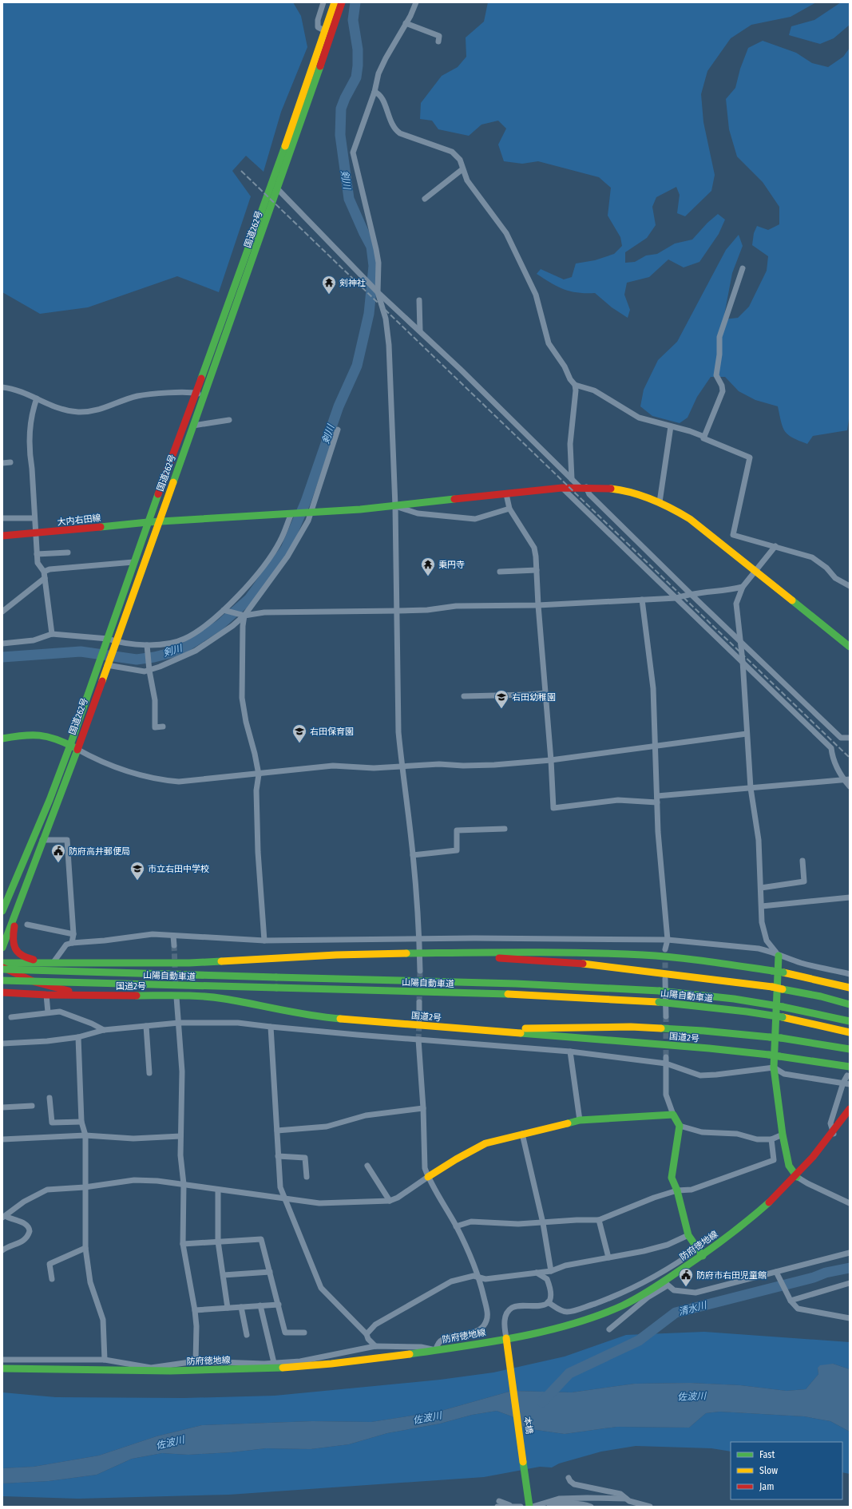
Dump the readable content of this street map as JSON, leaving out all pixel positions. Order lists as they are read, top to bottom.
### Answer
{
  "streets": {
    "main road": [
      "国道262号",
      "大内右田線",
      "山陽自動車道",
      "国道2号",
      "防府徳地線",
      "本橋"
    ]
  },
  "crossings": [
    ["国道262号", "大内右田線"],
    ["防府徳地線", "本橋"]
  ],
  "water": ["剣川", "清水川", "佐波川"],
  "places": {
    "temple": ["剣神社", "乗円寺"],
    "school or university": ["右田幼稚園", "右田保育園", "市立右田中学校"],
    "public building": ["防府高井郵便局", "防府市右田児童館"]
  },
  "legend": ["Fast", "Slow", "Jam"]
}
